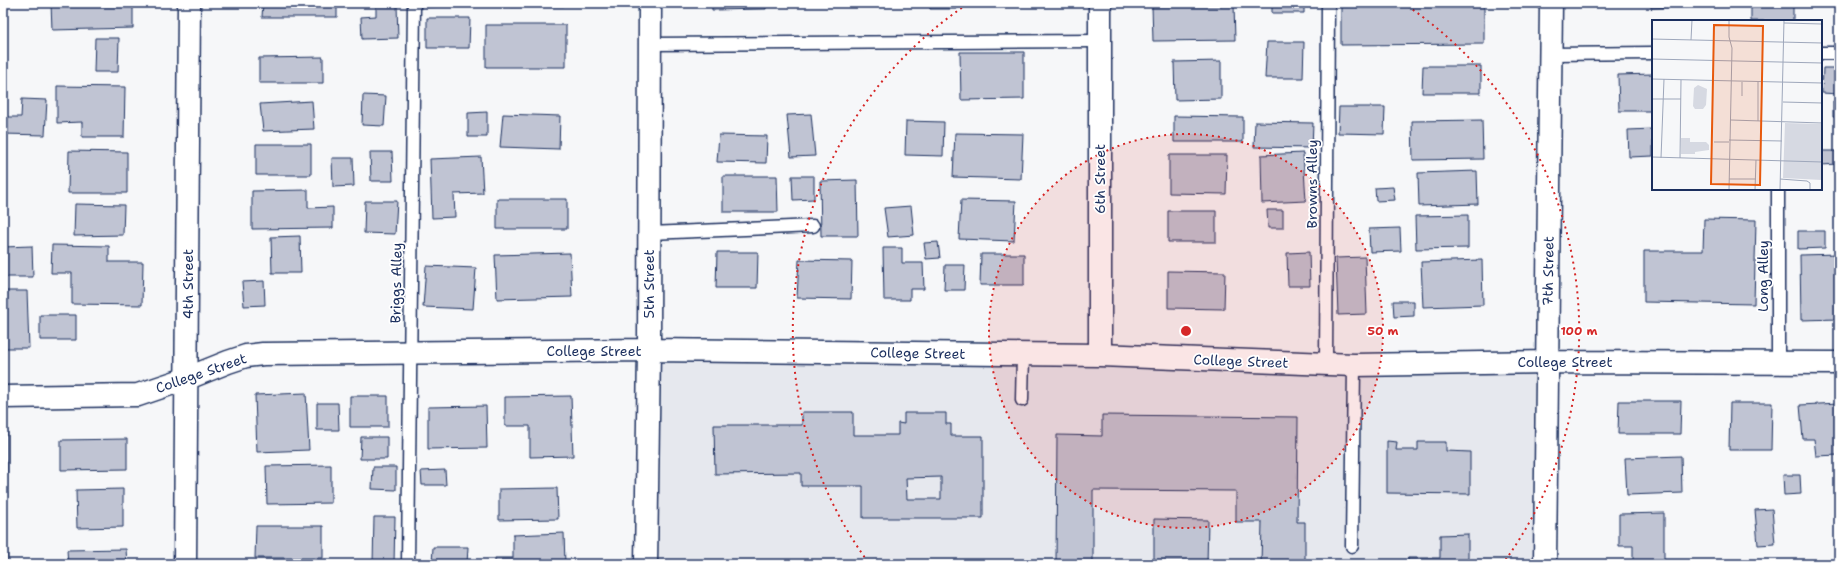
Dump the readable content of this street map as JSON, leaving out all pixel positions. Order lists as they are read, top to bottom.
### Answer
{
  "streets": {
    "street": [
      "6th Street",
      "7th Street",
      "4th Street",
      "5th Street",
      "College Street"
    ],
    "lane": ["Browns Alley", "Long Alley", "Briggs Alley"]
  },
  "crossings": [
    ["6th Street", "College Street"],
    ["Browns Alley", "College Street"],
    ["7th Street", "College Street"],
    ["Long Alley", "College Street"],
    ["Briggs Alley", "College Street"],
    ["4th Street", "College Street"],
    ["5th Street", "College Street"]
  ],
  "rings": ["50 m", "100 m"]
}
